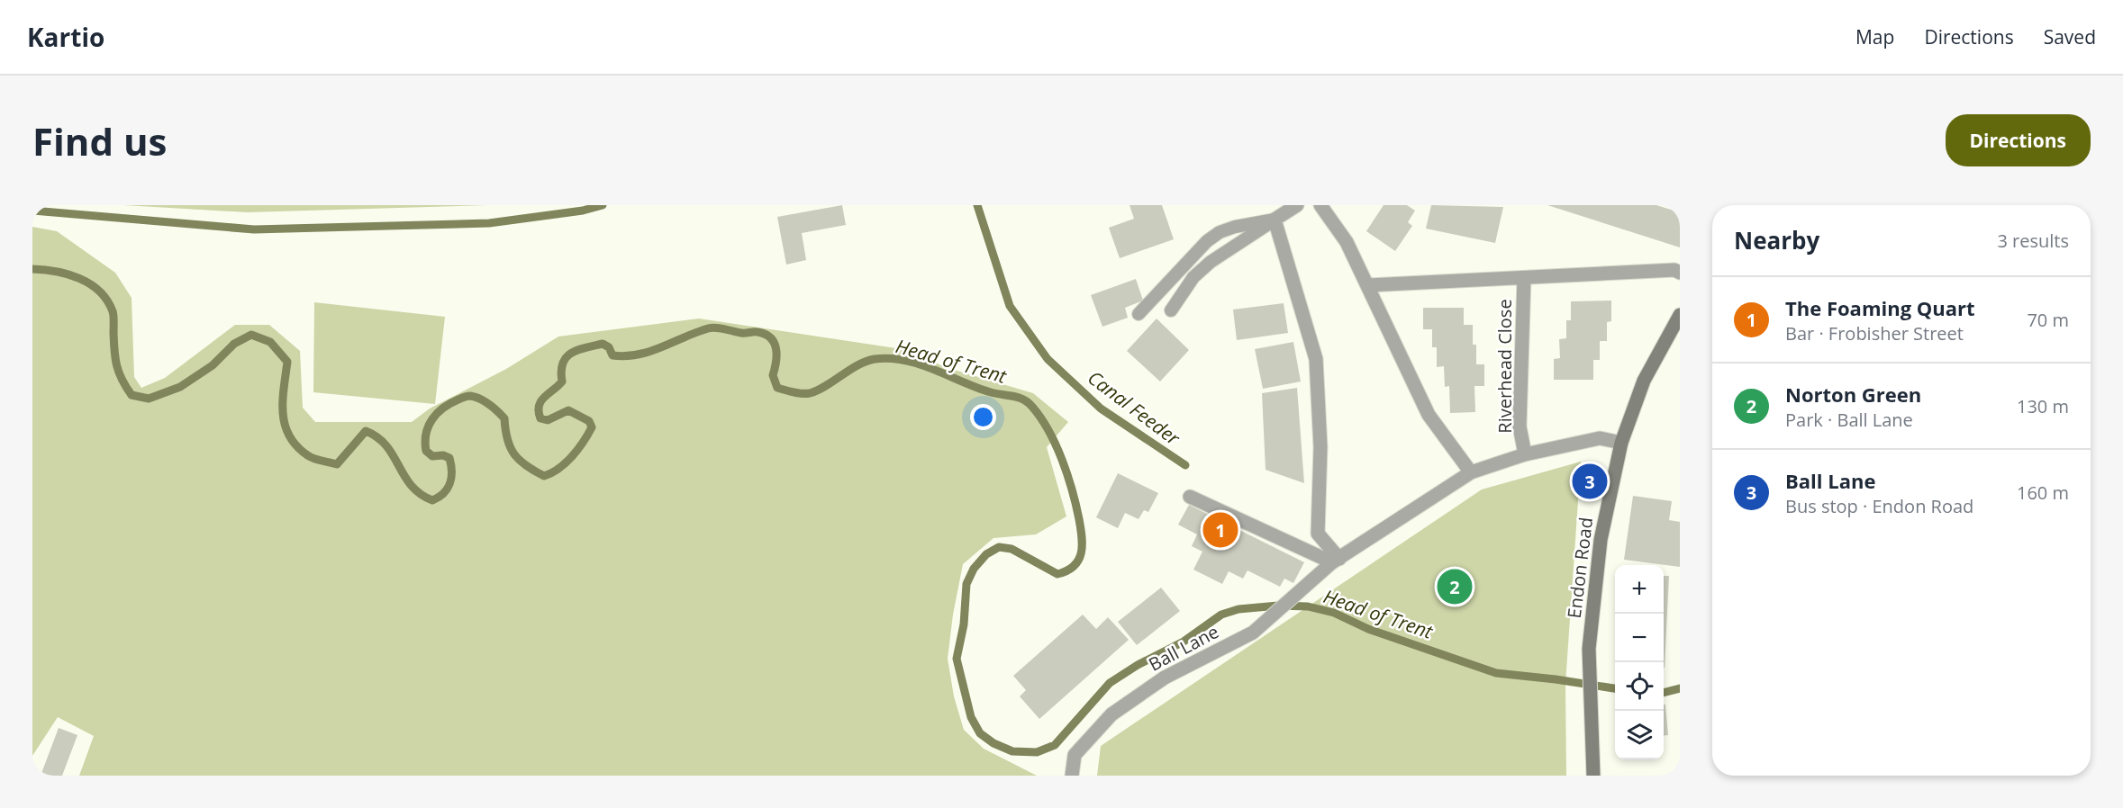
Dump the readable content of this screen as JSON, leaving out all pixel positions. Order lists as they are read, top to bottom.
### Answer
{
  "streets": {
    "main road": ["Endon Road"],
    "street": ["Riverhead Close", "Ball Lane"]
  },
  "crossings": [
    ["Riverhead Close", "Ball Lane"],
    ["Endon Road", "Ball Lane"]
  ],
  "water": ["Head of Trent", "Canal Feeder"],
  "page": {
    "header": "Kartio",
    "nav": ["Map", "Directions", "Saved"],
    "buttons": "Directions",
    "title": "Find us",
    "heading": ["Nearby", "3 results"],
    "list": [
      {
        "mark": "1",
        "name": "The Foaming Quart",
        "note": "Bar · Frobisher Street",
        "value": "70 m"
      },
      {
        "mark": "2",
        "name": "Norton Green",
        "note": "Park · Ball Lane",
        "value": "130 m"
      },
      {
        "mark": "3",
        "name": "Ball Lane",
        "note": "Bus stop · Endon Road",
        "value": "160 m"
      }
    ],
    "pins": ["3", "1", "2"],
    "map_buttons": ["+", "−"]
  }
}
